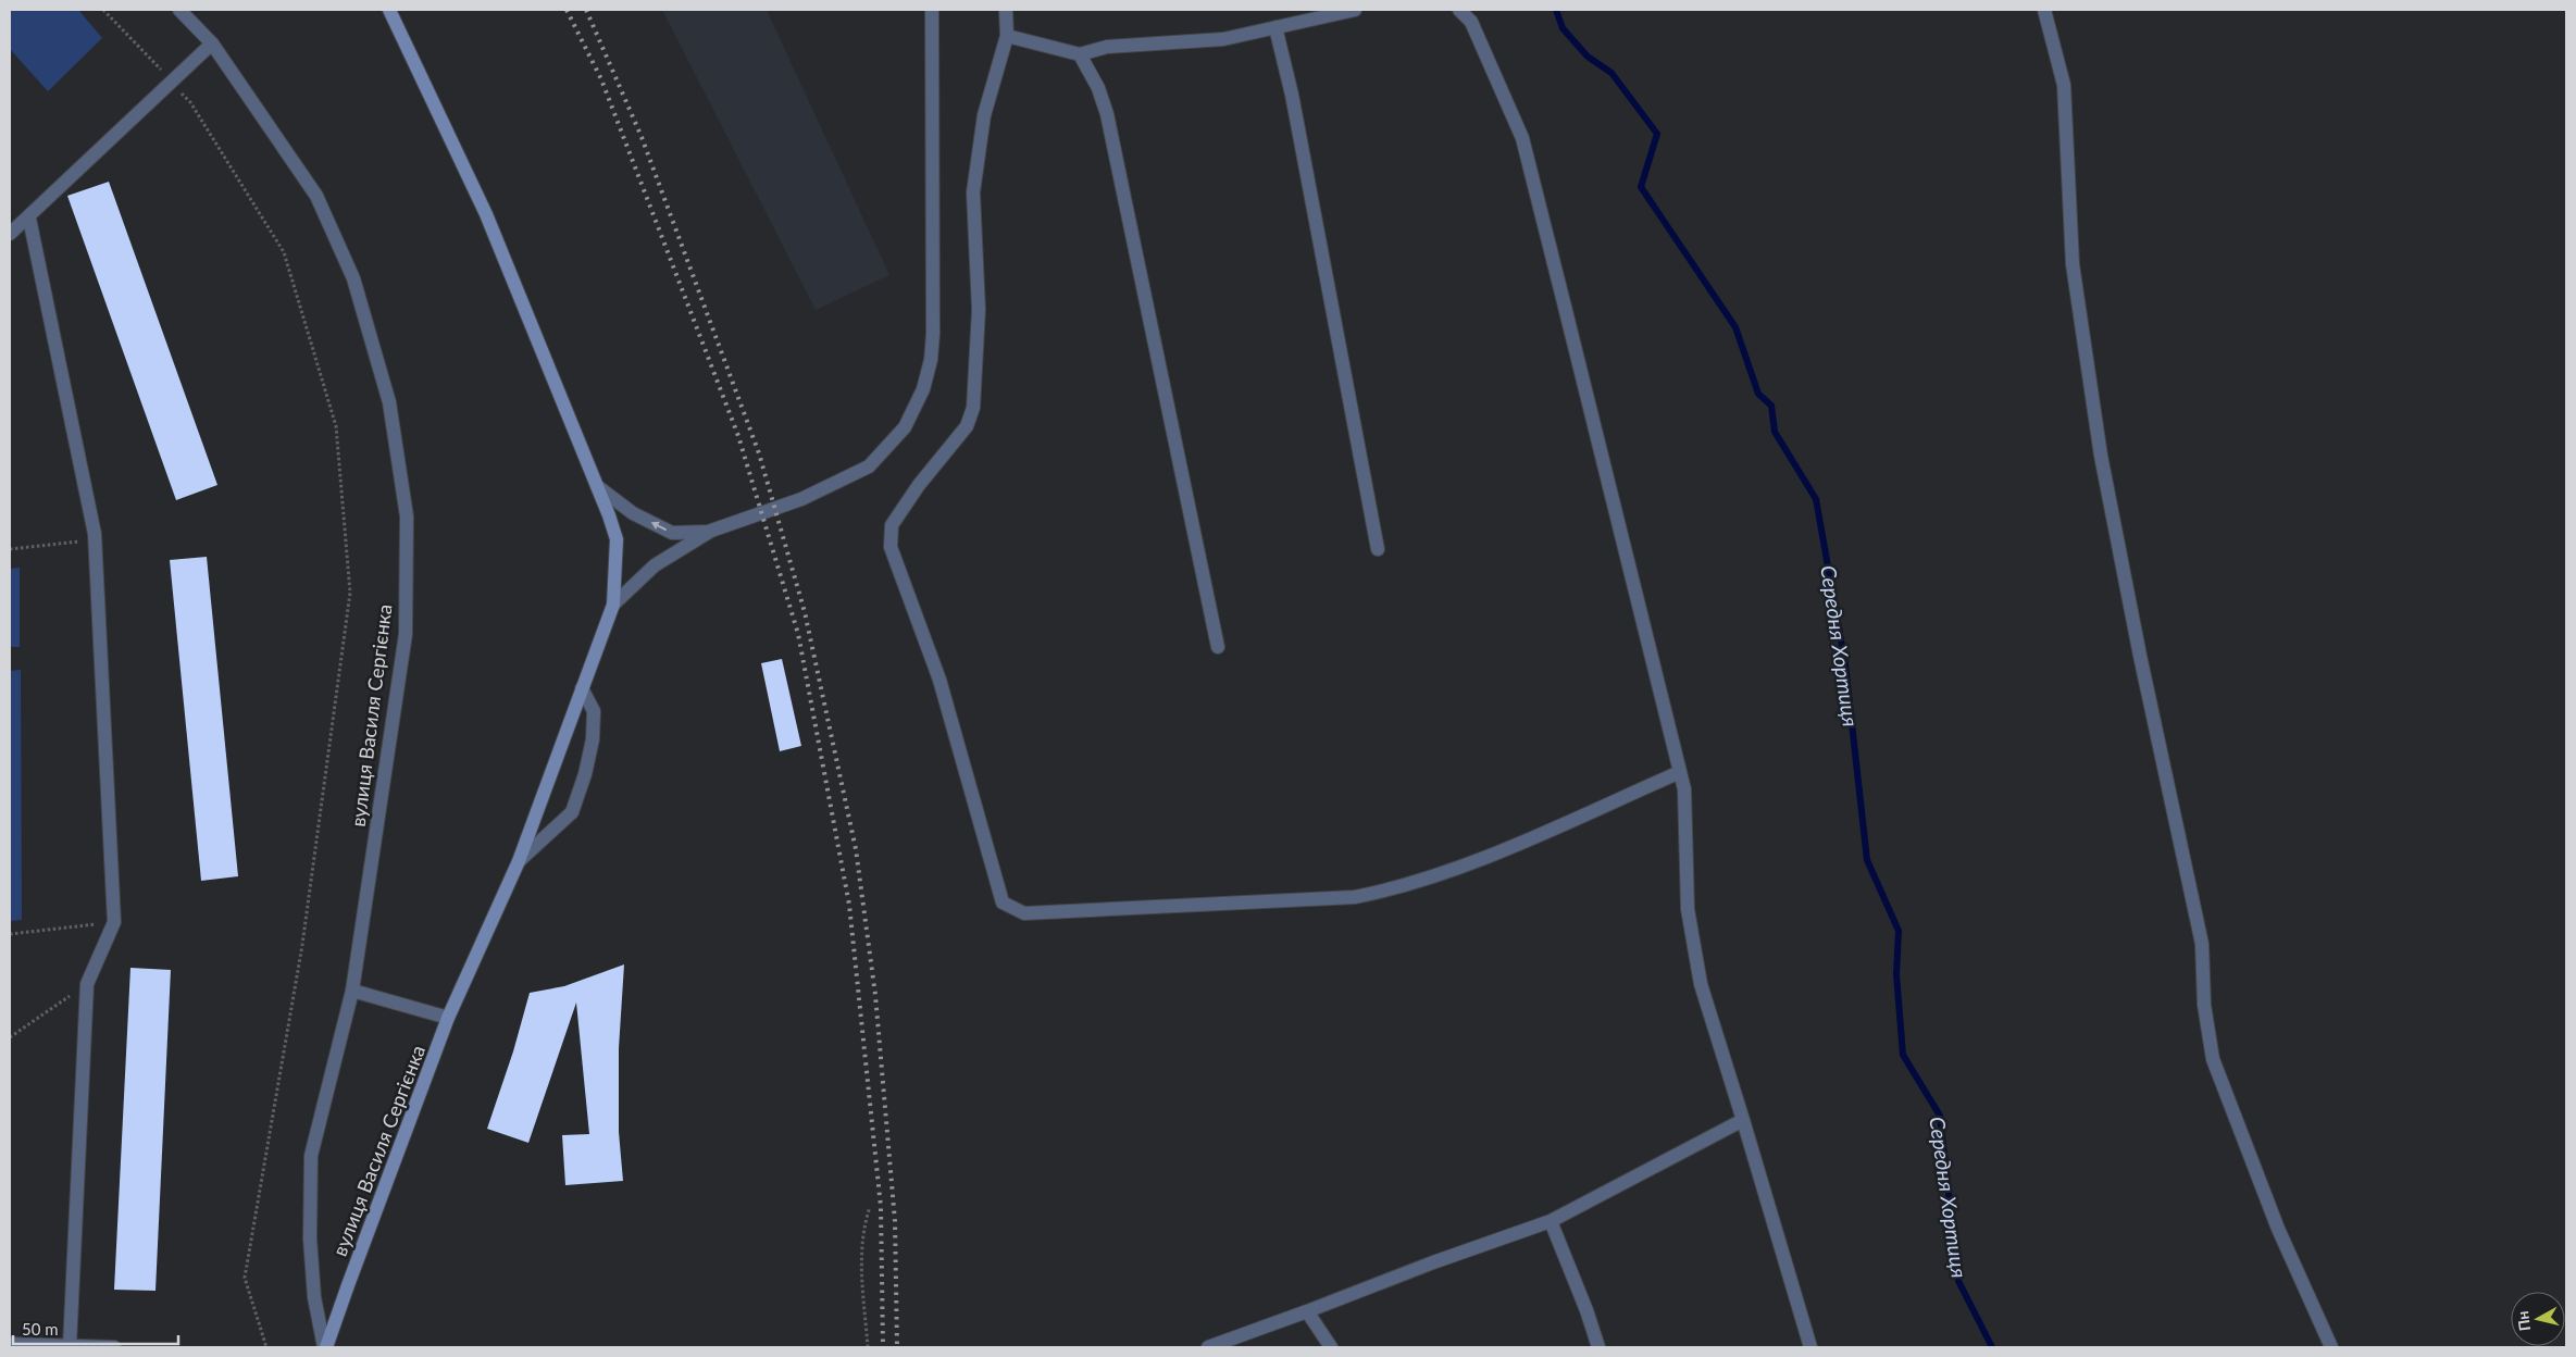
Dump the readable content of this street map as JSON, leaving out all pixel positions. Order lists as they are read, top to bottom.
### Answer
{
  "streets": {
    "main road": ["вулиця Василя Сергієнка"]
  },
  "water": ["Середня Хортиця"],
  "scale_bar": "50 m",
  "north": "left"
}
